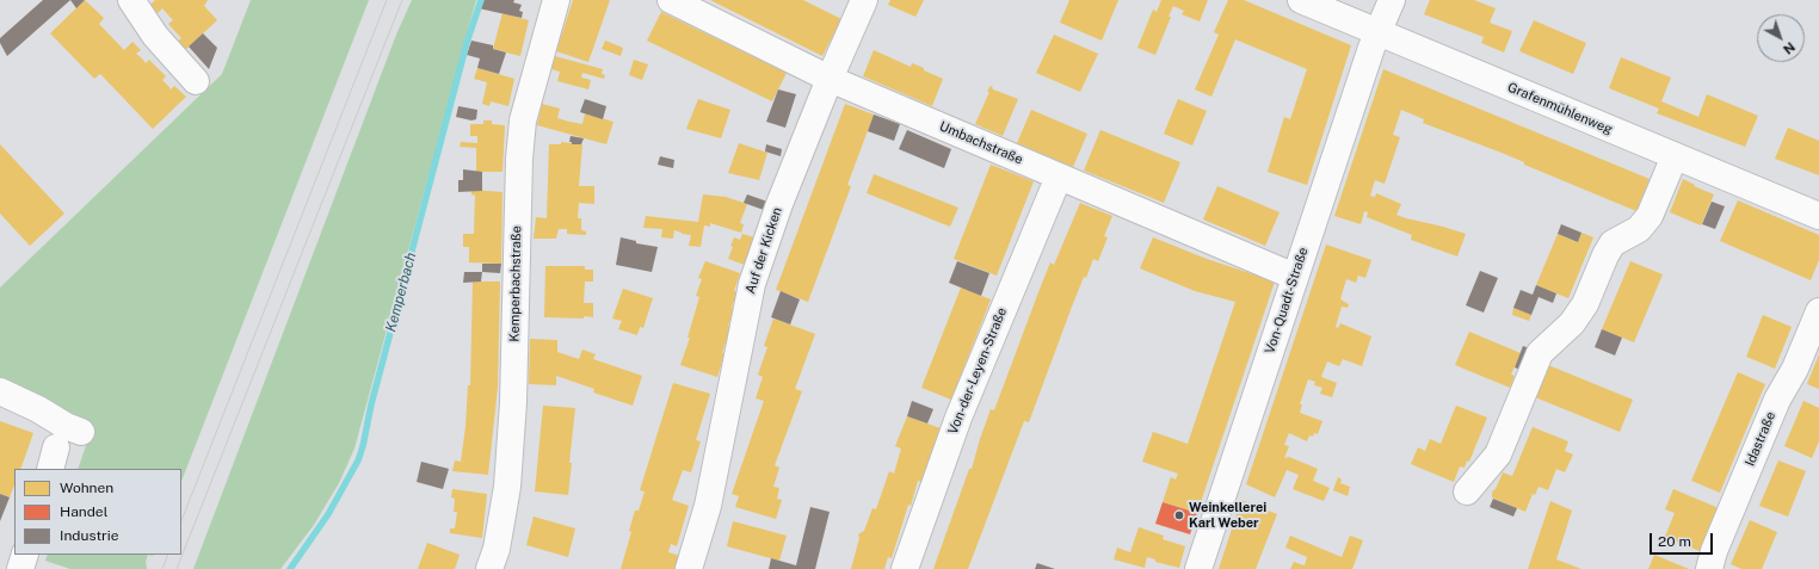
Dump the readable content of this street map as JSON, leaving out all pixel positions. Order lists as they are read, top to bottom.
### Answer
{
  "streets": {
    "street": [
      "Grafenmühlenweg",
      "Umbachstraße",
      "Auf der Kicken",
      "Kemperbachstraße",
      "Von-Quadt-Straße",
      "Von-der-Leyen-Straße",
      "Idastraße"
    ]
  },
  "crossings": [
    ["Grafenmühlenweg", "Von-Quadt-Straße"],
    ["Umbachstraße", "Auf der Kicken"],
    ["Umbachstraße", "Von-Quadt-Straße"],
    ["Umbachstraße", "Von-der-Leyen-Straße"]
  ],
  "water": ["Kemperbach"],
  "places": ["Weinkellerei Karl Weber"],
  "legend": ["Wohnen", "Handel", "Industrie"],
  "scale_bar": "20 m",
  "north": "bottom right"
}
